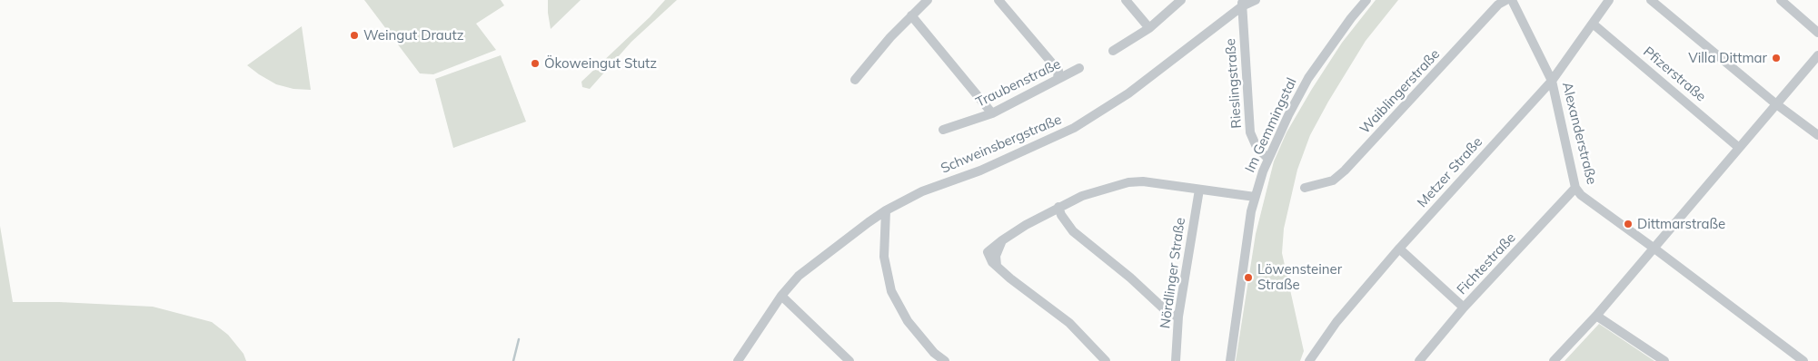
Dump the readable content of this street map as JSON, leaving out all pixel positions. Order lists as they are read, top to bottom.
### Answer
{
  "streets": {
    "street": [
      "Pfizerstraße",
      "Traubenstraße",
      "Rieslingstraße",
      "Waiblingerstraße",
      "Im Gemmingstal",
      "Alexanderstraße",
      "Schweinsbergstraße",
      "Metzer Straße",
      "Fichtestraße",
      "Nördlinger Straße"
    ]
  },
  "crossings": [
    ["Pfizerstraße", "Metzer Straße"],
    ["Rieslingstraße", "Im Gemmingstal"],
    ["Rieslingstraße", "Schweinsbergstraße"],
    ["Alexanderstraße", "Metzer Straße"],
    ["Alexanderstraße", "Fichtestraße"]
  ],
  "places": [
    "Weingut Drautz",
    "Villa Dittmar",
    "Ökoweingut Stutz",
    "Dittmarstraße",
    "Löwensteiner Straße"
  ]
}
